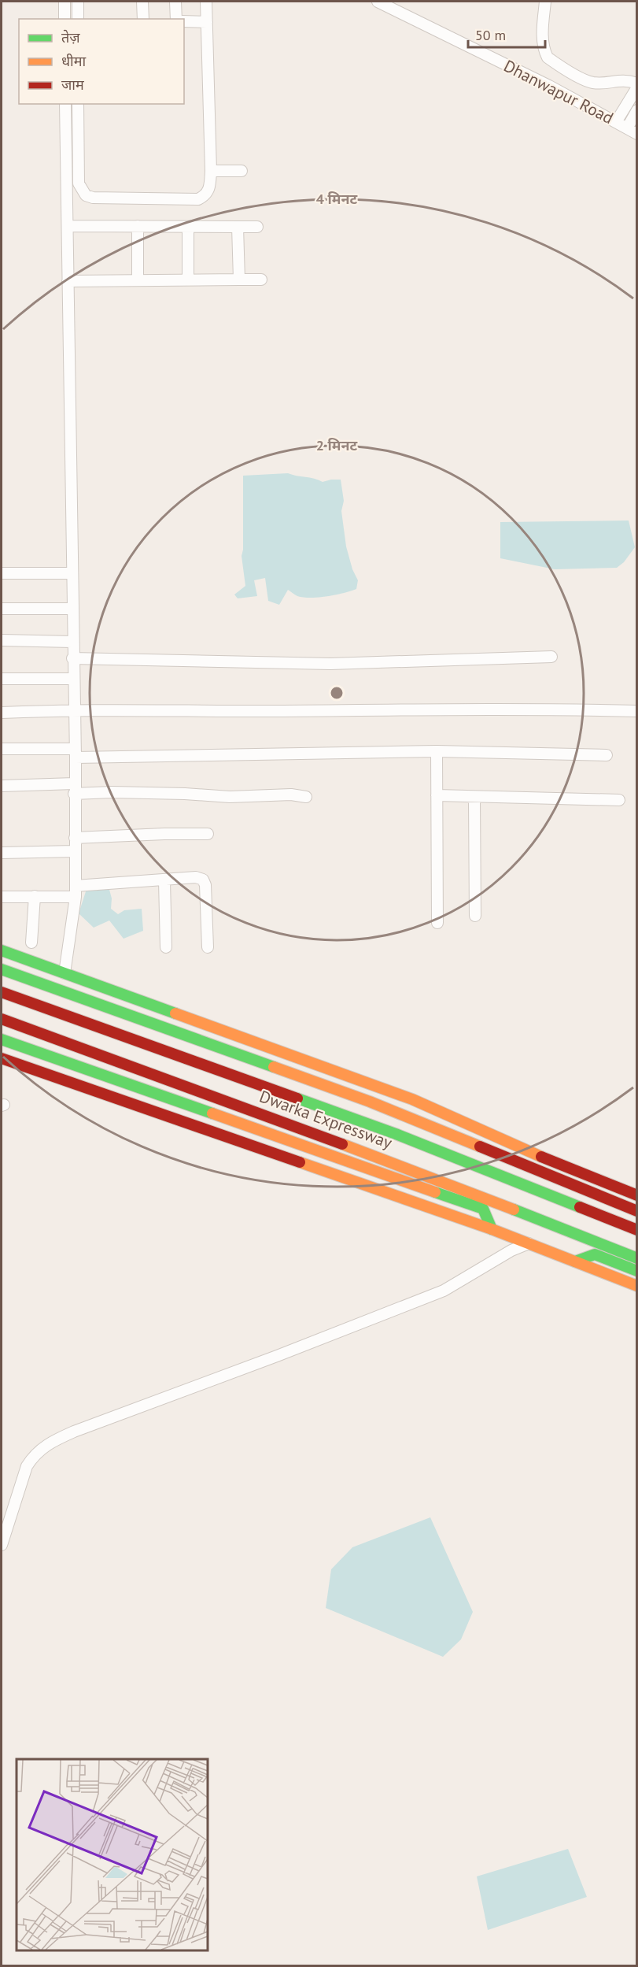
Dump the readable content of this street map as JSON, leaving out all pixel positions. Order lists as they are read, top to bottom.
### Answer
{
  "streets": {
    "main road": ["Dwarka Expressway"],
    "street": ["Dhanwapur Road"]
  },
  "legend": ["तेज़", "धीमा", "जाम"],
  "scale_bar": "50 m",
  "rings": ["4 मिनट", "2 मिनट"]
}
